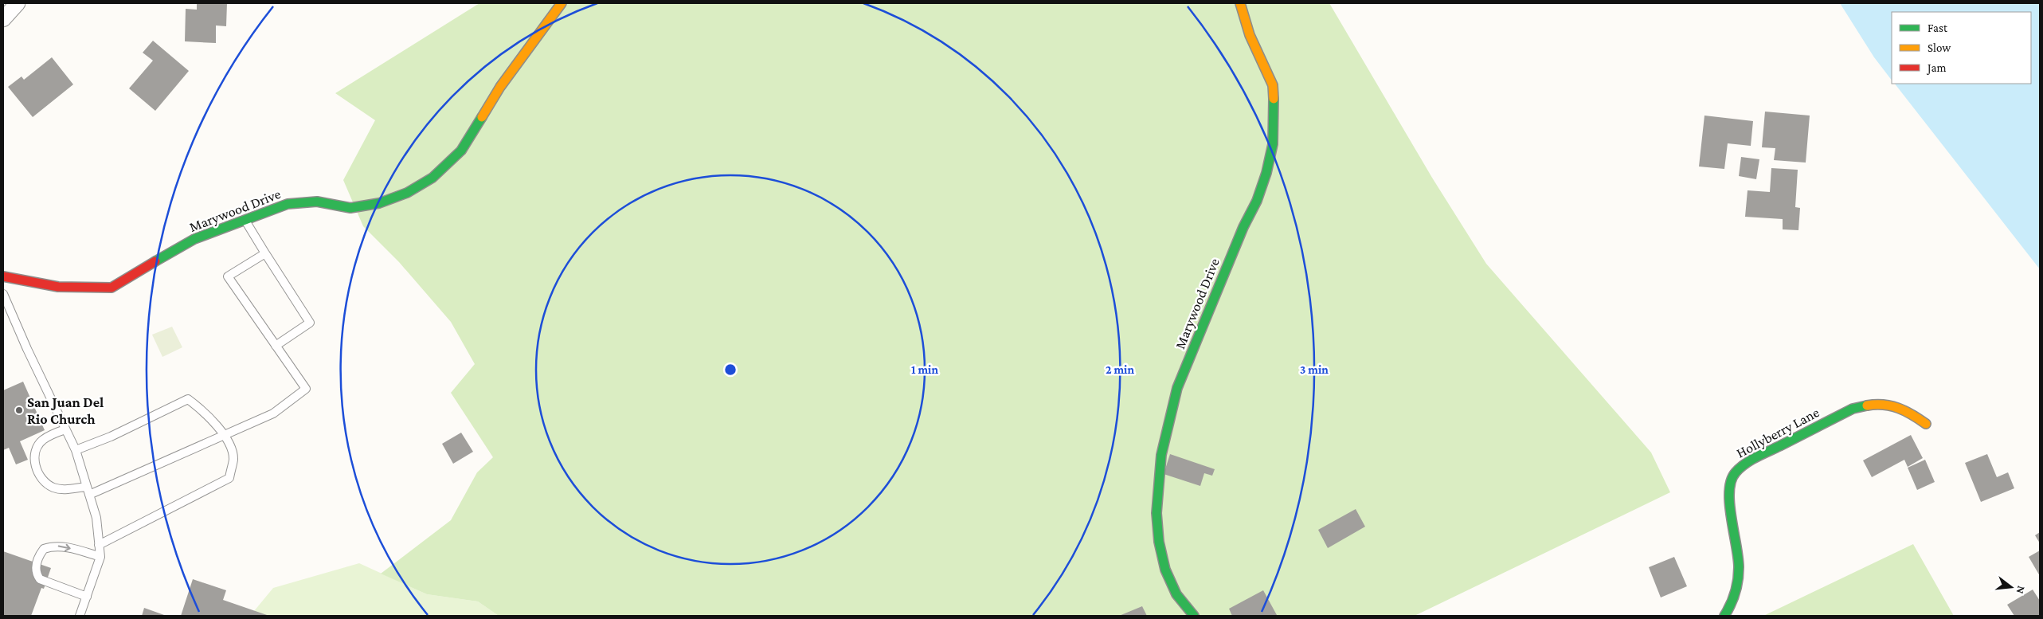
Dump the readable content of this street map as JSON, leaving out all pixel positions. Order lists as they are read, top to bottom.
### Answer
{
  "streets": {
    "street": ["Marywood Drive", "Hollyberry Lane"]
  },
  "places": ["San Juan Del Rio Church"],
  "legend": ["Fast", "Slow", "Jam"],
  "north": "right",
  "rings": ["1 min", "2 min", "3 min"]
}
